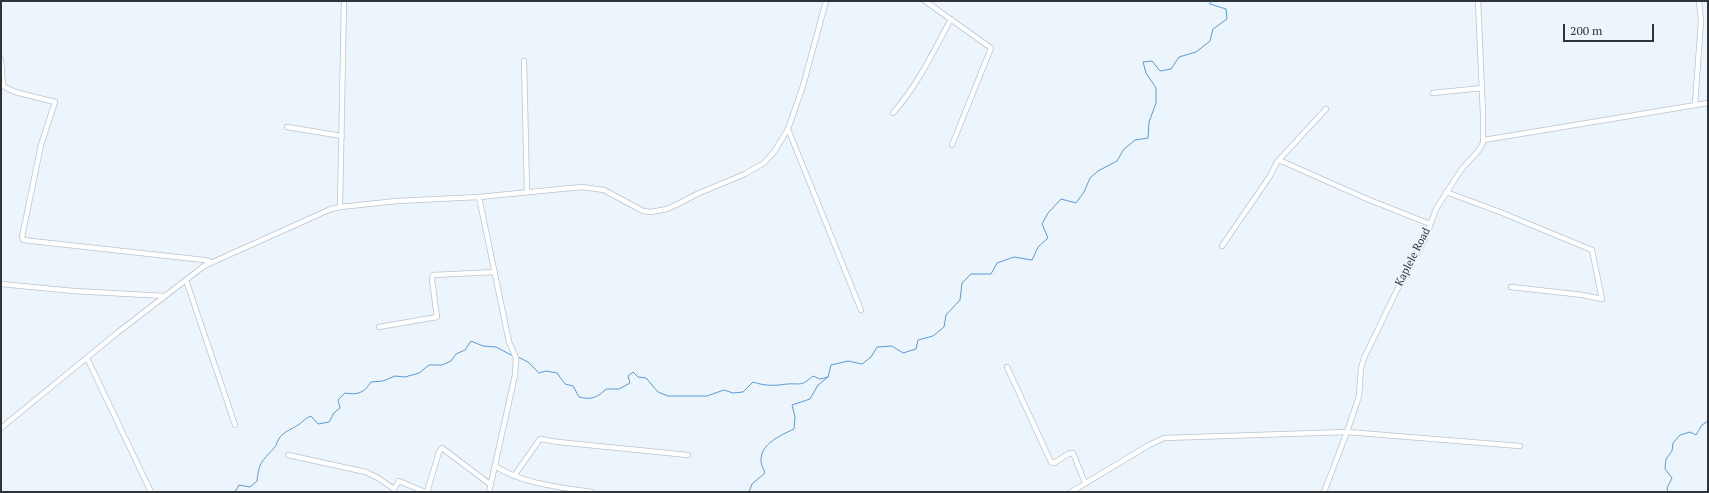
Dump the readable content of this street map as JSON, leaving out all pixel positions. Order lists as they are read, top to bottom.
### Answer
{
  "streets": {
    "street": ["Kaplele Road"]
  },
  "scale_bar": "200 m"
}
